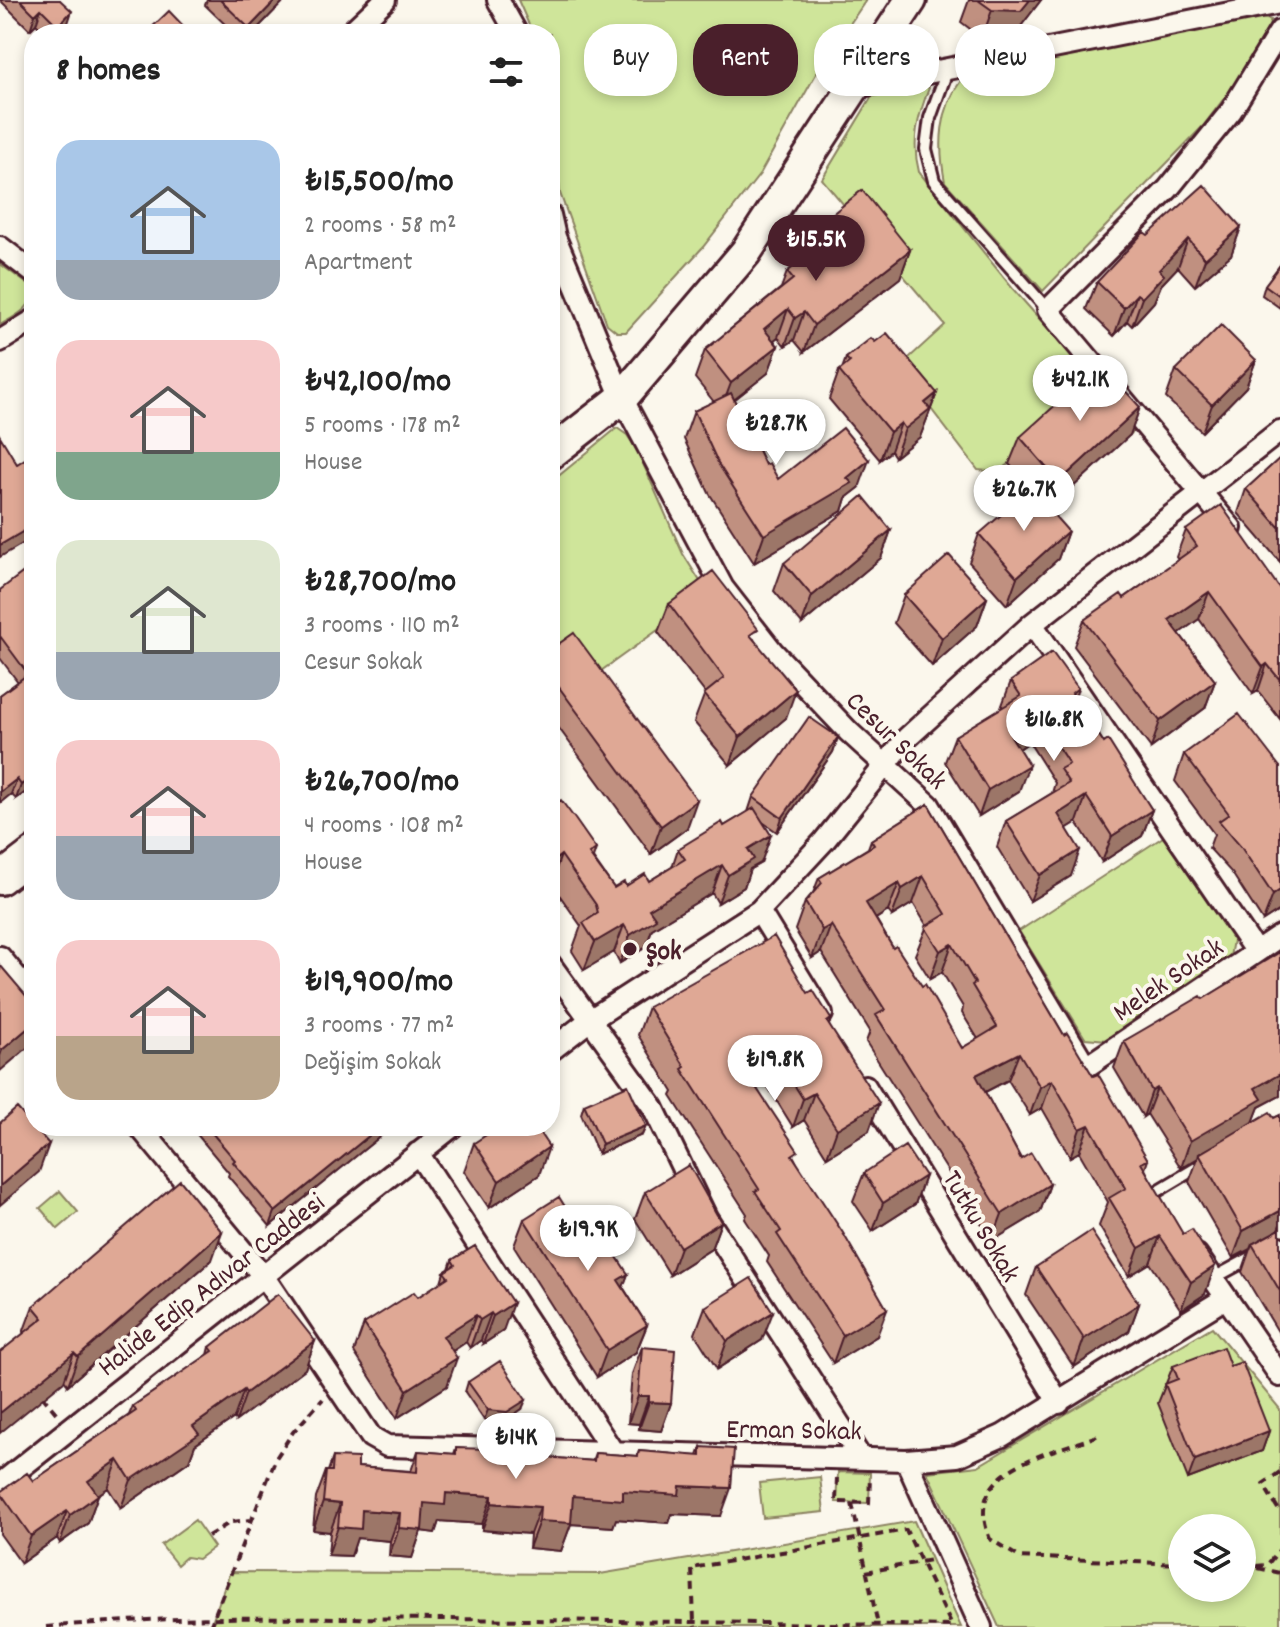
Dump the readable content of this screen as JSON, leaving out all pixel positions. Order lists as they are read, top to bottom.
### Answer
{
  "streets": {
    "street": [
      "Cesur Sokak",
      "Melek Sokak",
      "Tutku Sokak",
      "Halide Edip Adıvar Caddesi",
      "Erman Sokak"
    ]
  },
  "crossings": [
    ["Cesur Sokak", "Melek Sokak"],
    ["Tutku Sokak", "Erman Sokak"],
    ["Halide Edip Adıvar Caddesi", "Erman Sokak"]
  ],
  "places": ["Şok"],
  "page": {
    "chip": [
      "Buy",
      "Rent",
      "Filters",
      "New"
    ],
    "heading": "8 homes",
    "list": [
      {
        "name": "₺15,500/mo",
        "note": "2 rooms · 58 m² · Apartment"
      },
      {
        "name": "₺42,100/mo",
        "note": "5 rooms · 178 m² · House"
      },
      {
        "name": "₺28,700/mo",
        "note": "3 rooms · 110 m² · Cesur Sokak"
      },
      {
        "name": "₺26,700/mo",
        "note": "4 rooms · 108 m² · House"
      },
      {
        "name": "₺19,900/mo",
        "note": "3 rooms · 77 m² · Değişim Sokak"
      }
    ],
    "price": [
      "₺15.5K",
      "₺42.1K",
      "₺28.7K",
      "₺26.7K",
      "₺16.8K",
      "₺19.8K",
      "₺19.9K",
      "₺14K"
    ]
  }
}
